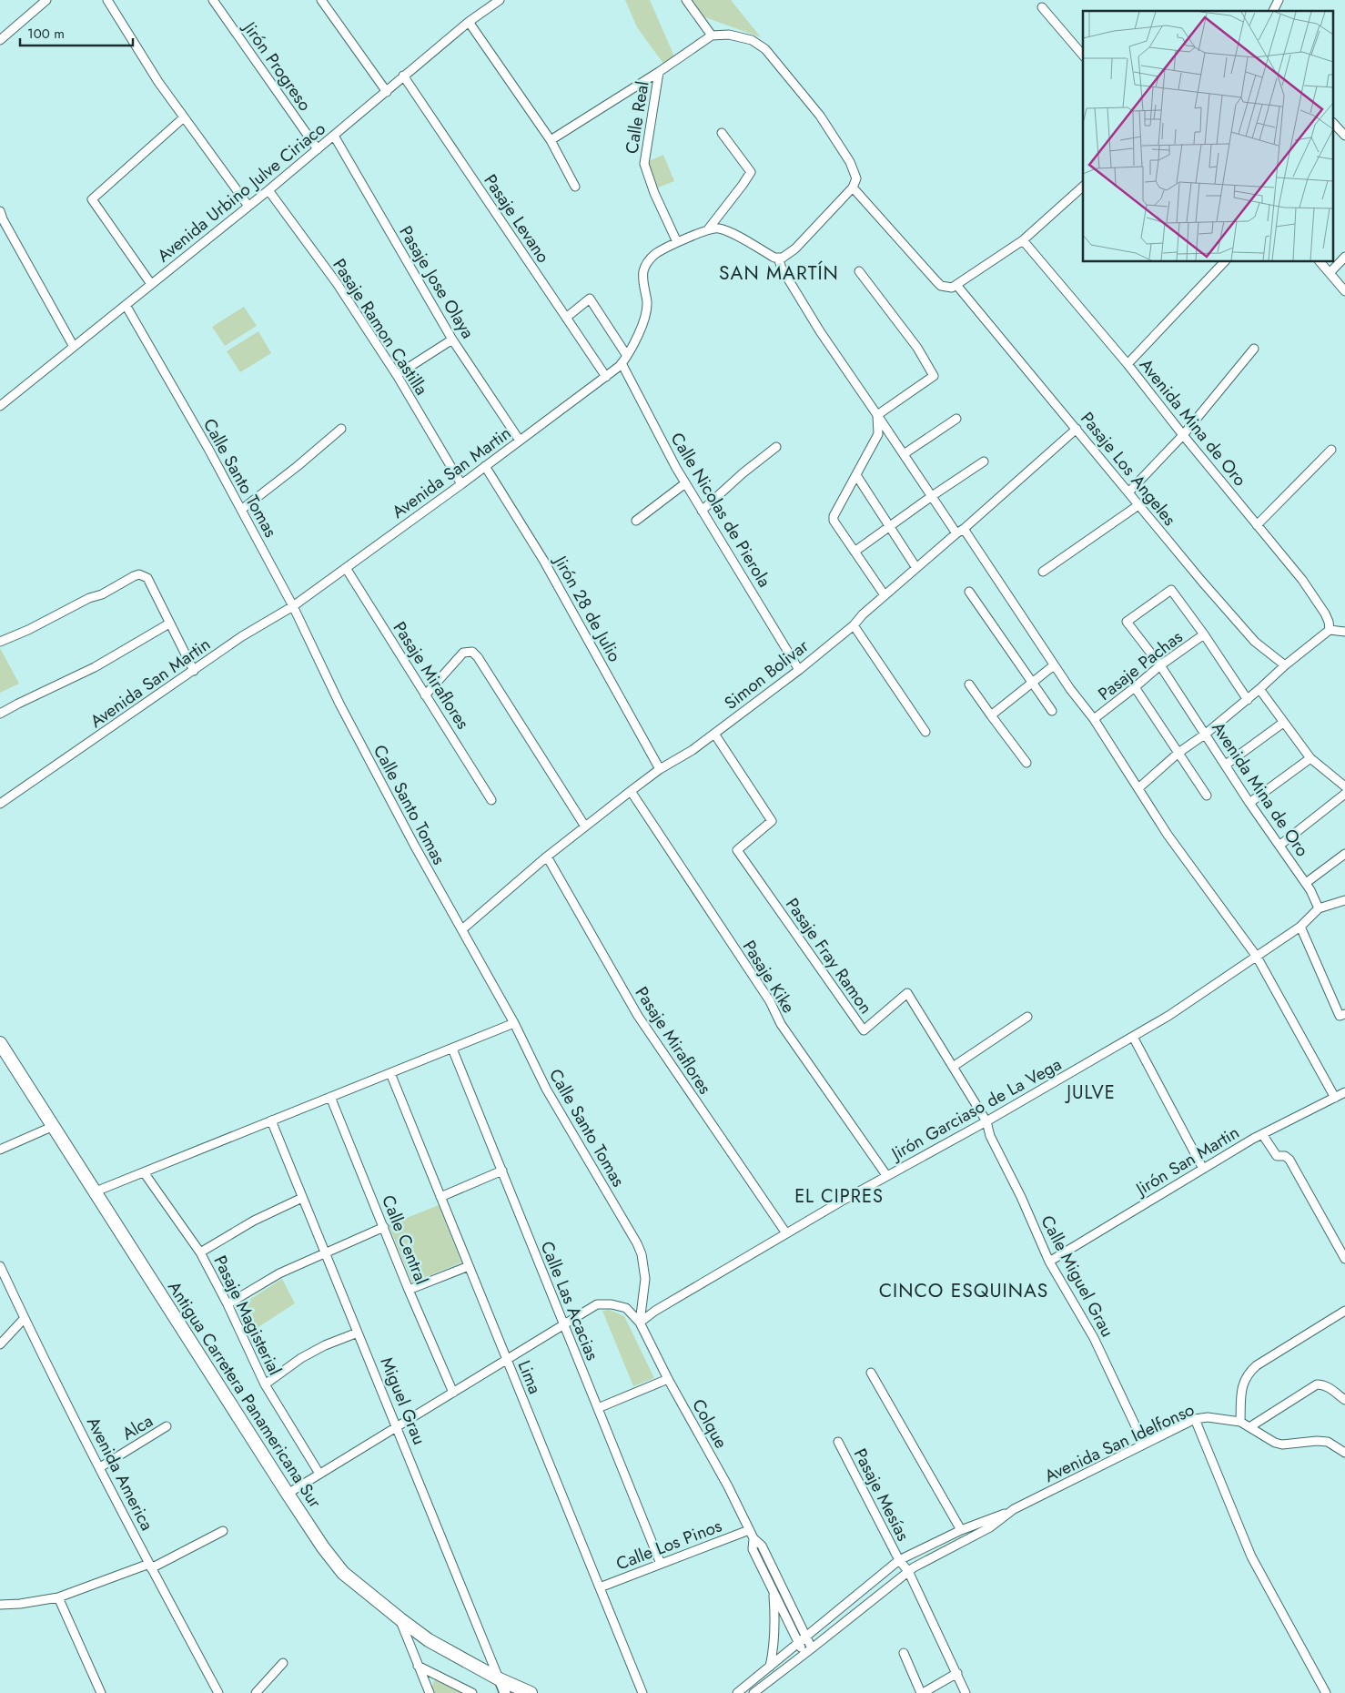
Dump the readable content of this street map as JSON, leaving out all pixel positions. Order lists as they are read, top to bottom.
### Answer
{
  "streets": {
    "highway": ["Antigua Carretera Panamericana Sur"],
    "main road": ["Miguel Grau"],
    "street": [
      "Jirón Progreso",
      "Calle Real",
      "Avenida Urbino Julve Ciriaco",
      "Pasaje Levano",
      "Pasaje Jose Olaya",
      "Pasaje Ramon Castilla",
      "Avenida Mina de Oro",
      "Pasaje Los Angeles",
      "Avenida San Martin",
      "Calle Santo Tomas",
      "Calle Nicolas de Pierola",
      "Jirón 28 de Julio",
      "Pasaje Pachas",
      "Simon Bolivar",
      "Pasaje Miraflores",
      "Pasaje Fray Ramon",
      "Pasaje Kike",
      "Jirón Garciaso de La Vega",
      "Jirón San Martin",
      "Calle Central",
      "Calle Miguel Grau",
      "Calle Las Acacias",
      "Pasaje Magisterial",
      "Lima",
      "Colque",
      "Alca",
      "Avenida San Idelfonso",
      "Avenida America",
      "Pasaje Mesías",
      "Calle Los Pinos"
    ]
  },
  "crossings": [
    ["Jirón Progreso", "Avenida Urbino Julve Ciriaco"],
    ["Calle Real", "Avenida San Martin"],
    ["Avenida Urbino Julve Ciriaco", "Pasaje Levano"],
    ["Avenida Urbino Julve Ciriaco", "Pasaje Jose Olaya"],
    ["Avenida Urbino Julve Ciriaco", "Pasaje Ramon Castilla"],
    ["Avenida Urbino Julve Ciriaco", "Calle Santo Tomas"],
    ["Pasaje Levano", "Avenida San Martin"],
    ["Pasaje Levano", "Calle Nicolas de Pierola"],
    ["Pasaje Jose Olaya", "Avenida San Martin"],
    ["Pasaje Ramon Castilla", "Avenida San Martin"],
    ["Avenida Mina de Oro", "Pasaje Pachas"],
    ["Avenida Mina de Oro", "Jirón Garciaso de La Vega"],
    ["Pasaje Los Angeles", "Simon Bolivar"],
    ["Avenida San Martin", "Calle Santo Tomas"],
    ["Avenida San Martin", "Calle Nicolas de Pierola"],
    ["Avenida San Martin", "Jirón 28 de Julio"],
    ["Avenida San Martin", "Pasaje Miraflores"],
    ["Calle Santo Tomas", "Simon Bolivar"],
    ["Calle Santo Tomas", "Jirón Garciaso de La Vega"],
    ["Calle Santo Tomas", "Colque"],
    ["Calle Nicolas de Pierola", "Simon Bolivar"],
    ["Jirón 28 de Julio", "Simon Bolivar"],
    ["Simon Bolivar", "Pasaje Miraflores"],
    ["Simon Bolivar", "Pasaje Fray Ramon"],
    ["Simon Bolivar", "Pasaje Kike"],
    ["Pasaje Miraflores", "Jirón Garciaso de La Vega"],
    ["Pasaje Fray Ramon", "Jirón Garciaso de La Vega"],
    ["Pasaje Fray Ramon", "Calle Miguel Grau"],
    ["Pasaje Kike", "Jirón Garciaso de La Vega"],
    ["Jirón Garciaso de La Vega", "Calle Miguel Grau"],
    ["Jirón Garciaso de La Vega", "Colque"],
    ["Jirón San Martin", "Calle Miguel Grau"],
    ["Calle Miguel Grau", "Avenida San Idelfonso"],
    ["Calle Las Acacias", "Calle Los Pinos"],
    ["Lima", "Calle Los Pinos"],
    ["Antigua Carretera Panamericana Sur", "Miguel Grau"],
    ["Colque", "Avenida San Idelfonso"],
    ["Colque", "Calle Los Pinos"],
    ["Alca", "Avenida America"],
    ["Avenida San Idelfonso", "Pasaje Mesías"]
  ],
  "districts": [
    "SAN MARTÍN",
    "JULVE",
    "EL CIPRES",
    "CINCO ESQUINAS"
  ],
  "scale_bar": "100 m"
}
